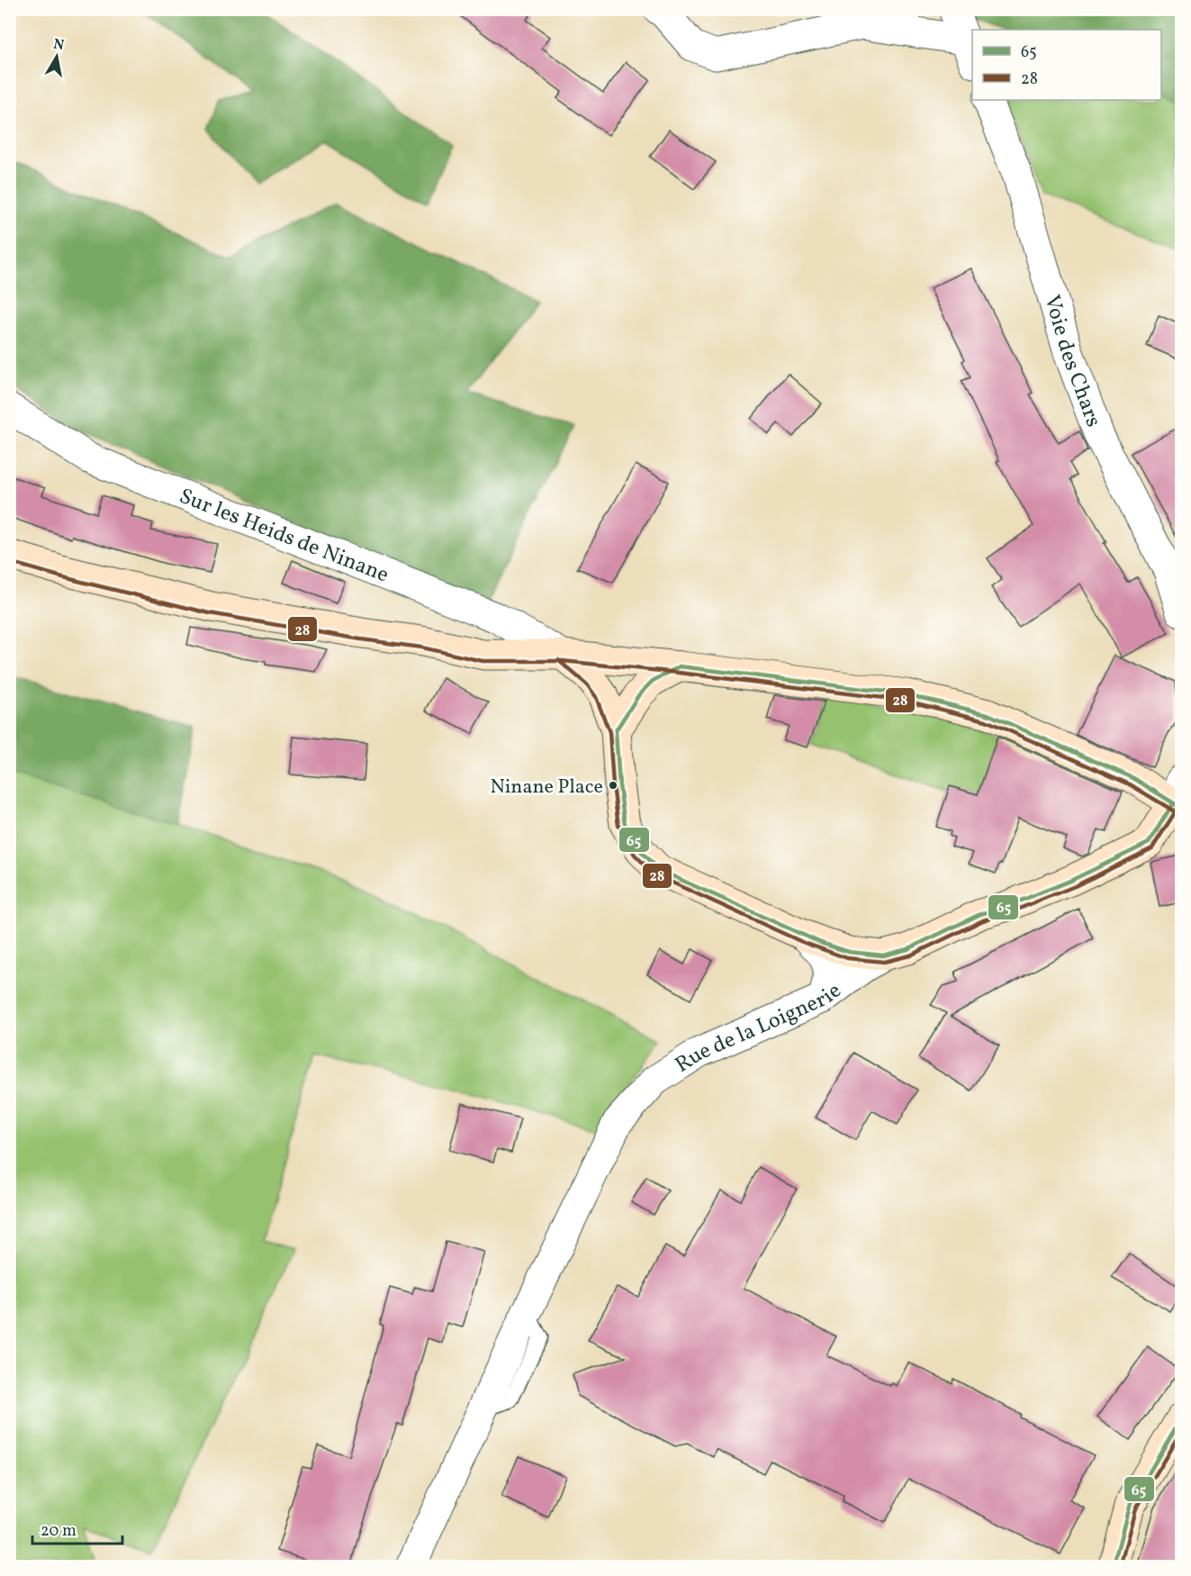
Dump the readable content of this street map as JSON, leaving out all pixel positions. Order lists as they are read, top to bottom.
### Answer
{
  "streets": {
    "street": ["Voie des Chars", "Sur les Heids de Ninane", "Rue de la Loignerie"]
  },
  "places": ["Ninane Place"],
  "lines": ["transit line 28", "transit line 65"],
  "legend": ["65", "28"],
  "scale_bar": "20 m",
  "north": "top"
}
